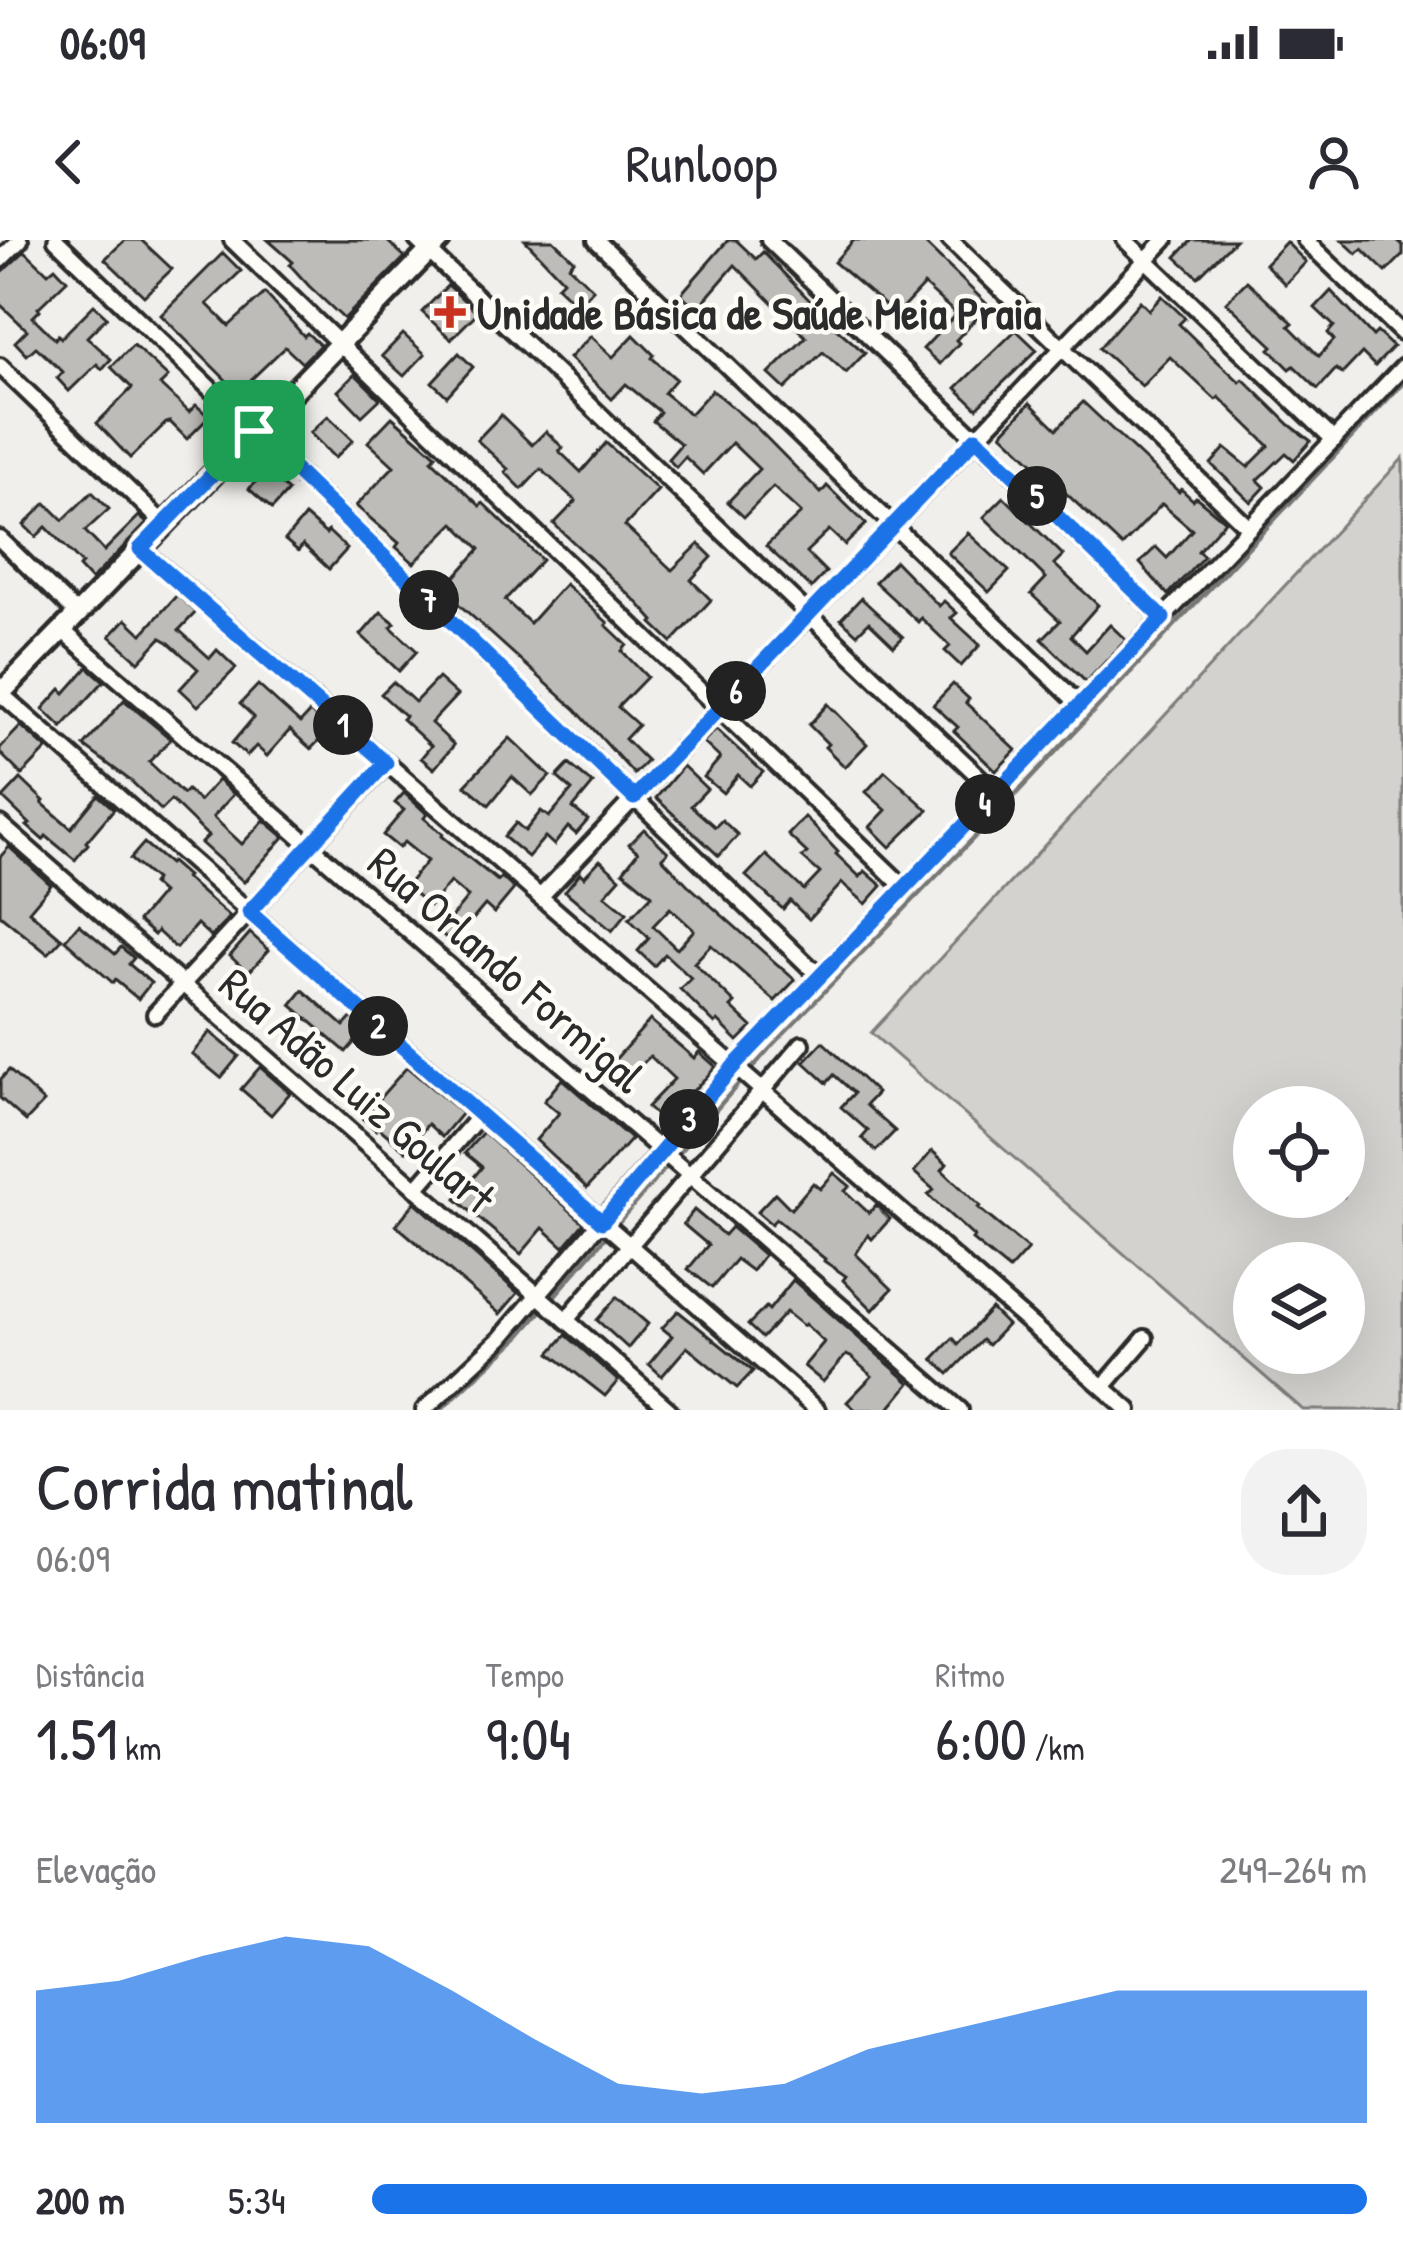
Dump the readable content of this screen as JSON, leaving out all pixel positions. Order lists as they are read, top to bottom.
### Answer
{
  "streets": {
    "street": ["Rua Orlando Formigal", "Rua Adão Luiz Goulart"]
  },
  "places": {
    "health": ["Unidade Básica de Saúde Meia Praia"]
  },
  "page": {
    "status": "06:09",
    "header": "Runloop",
    "pins": [
      "5",
      "7",
      "6",
      "1",
      "4",
      "2",
      "3"
    ],
    "heading": ["Corrida matinal", "06:09"],
    "stats": [
      ["Distância", "1.51 km"],
      ["Tempo", "9:04"],
      ["Ritmo", "6:00 /km"]
    ],
    "chart": ["Elevação", "249–264 m"],
    "list": [
      {
        "name": "200 m",
        "note": "5:34"
      }
    ]
  }
}
